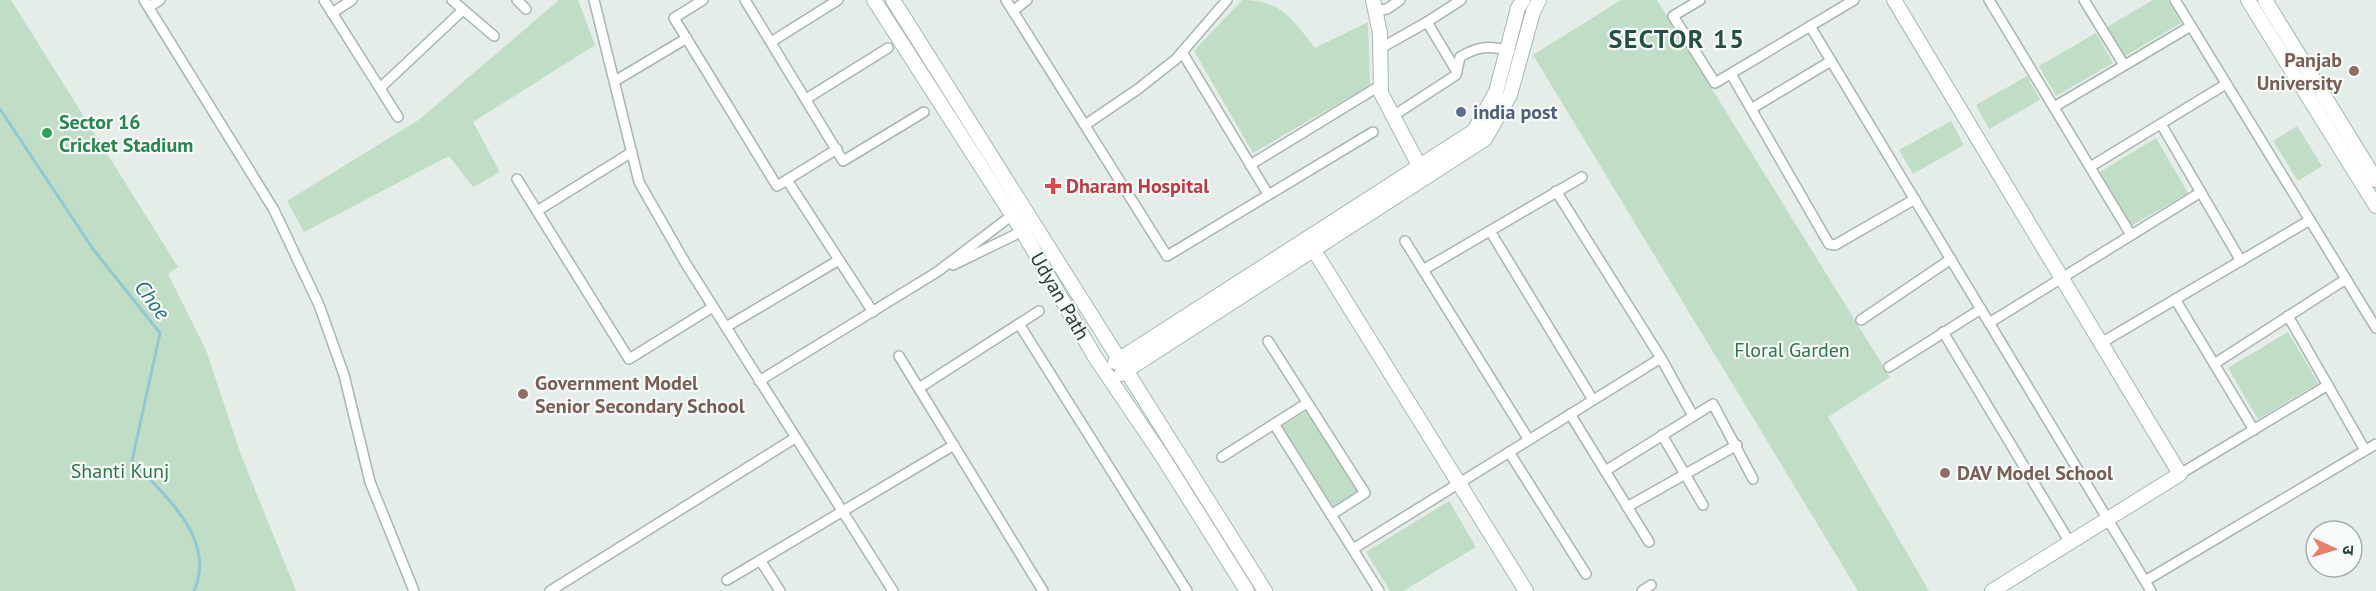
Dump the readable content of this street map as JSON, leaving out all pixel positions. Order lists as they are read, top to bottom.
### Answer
{
  "streets": {
    "street": ["Udyan Path"]
  },
  "districts": ["SECTOR 15"],
  "water": ["Choe"],
  "parks": ["Floral Garden", "Shanti Kunj"],
  "places": {
    "other": [
      "Panjab University",
      "india post",
      "Sector 16 Cricket Stadium",
      "Government Model Senior Secondary School",
      "DAV Model School"
    ],
    "health": ["Dharam Hospital"]
  },
  "north": "right"
}
